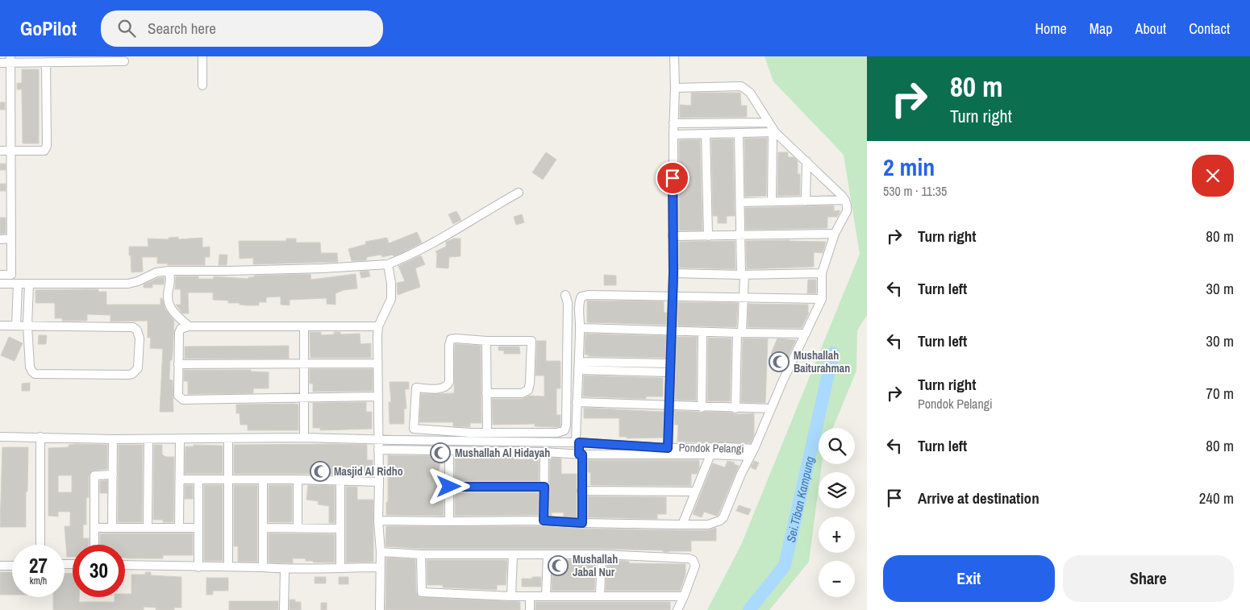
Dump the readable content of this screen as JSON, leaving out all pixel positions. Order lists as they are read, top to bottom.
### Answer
{
  "streets": {
    "street": ["Pondok Pelangi"]
  },
  "water": ["Sei.Tiban Kampung"],
  "places": {
    "mosque": [
      "Mushallah Baiturahman",
      "Mushallah Al Hidayah",
      "Masjid Al Ridho",
      "Mushallah Jabal Nur"
    ]
  },
  "page": {
    "header": "GoPilot",
    "search": "Search here",
    "nav": [
      "Home",
      "Map",
      "About",
      "Contact"
    ],
    "turn": ["80 m", "Turn right"],
    "heading": ["2 min", "530 m · 11:35"],
    "list": [
      {
        "name": "Turn right",
        "value": "80 m"
      },
      {
        "name": "Turn left",
        "value": "30 m"
      },
      {
        "name": "Turn left",
        "value": "30 m"
      },
      {
        "name": "Turn right",
        "note": "Pondok Pelangi",
        "value": "70 m"
      },
      {
        "name": "Turn left",
        "value": "80 m"
      },
      {
        "name": "Arrive at destination",
        "value": "240 m"
      }
    ],
    "map_buttons": ["+", "−"],
    "speed": "27 km/h",
    "limit": "30",
    "buttons": ["Exit", "Share"]
  }
}
